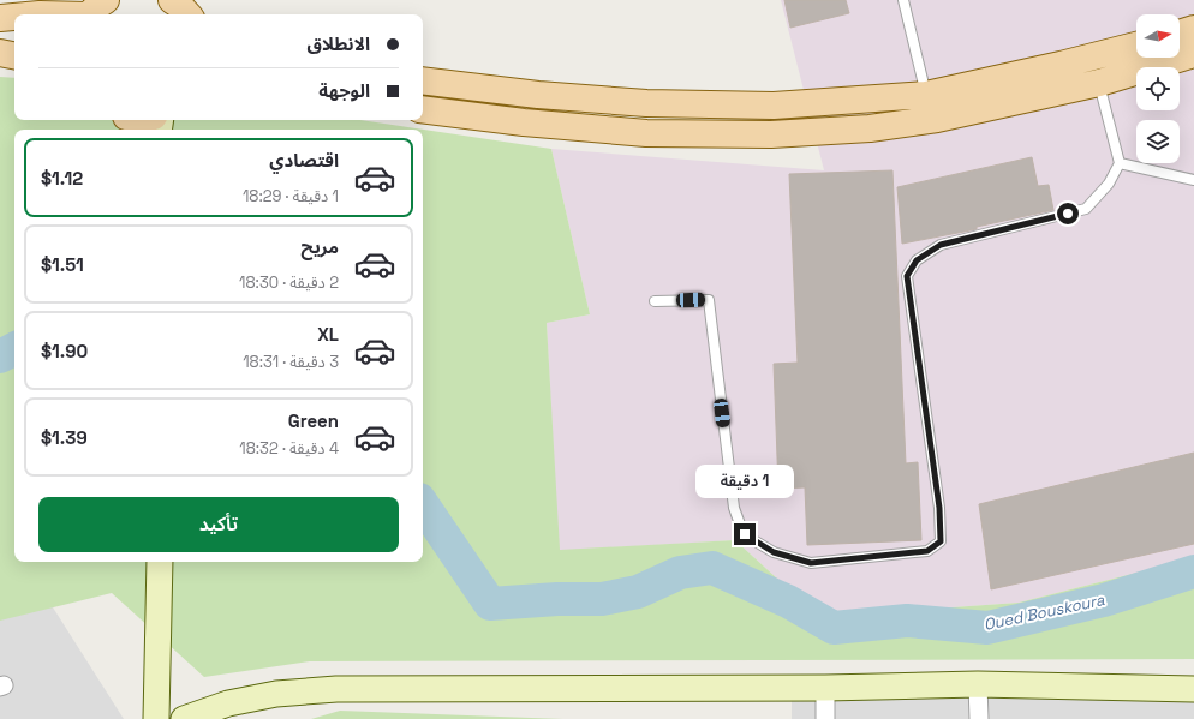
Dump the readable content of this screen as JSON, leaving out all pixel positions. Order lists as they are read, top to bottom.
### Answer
{
  "water": ["Oued Bouskoura"],
  "north": "right",
  "page": {
    "banner": ["الانطلاق", "الوجهة"],
    "list": [
      {
        "name": "اقتصادي",
        "note": "1 دقيقة · 18:29",
        "value": "$1.12"
      },
      {
        "name": "مريح",
        "note": "2 دقيقة · 18:30",
        "value": "$1.51"
      },
      {
        "name": "XL",
        "note": "3 دقيقة · 18:31",
        "value": "$1.90"
      },
      {
        "name": "Green",
        "note": "4 دقيقة · 18:32",
        "value": "$1.39"
      }
    ],
    "bubble": "1 دقيقة",
    "buttons": "تأكيد"
  }
}
